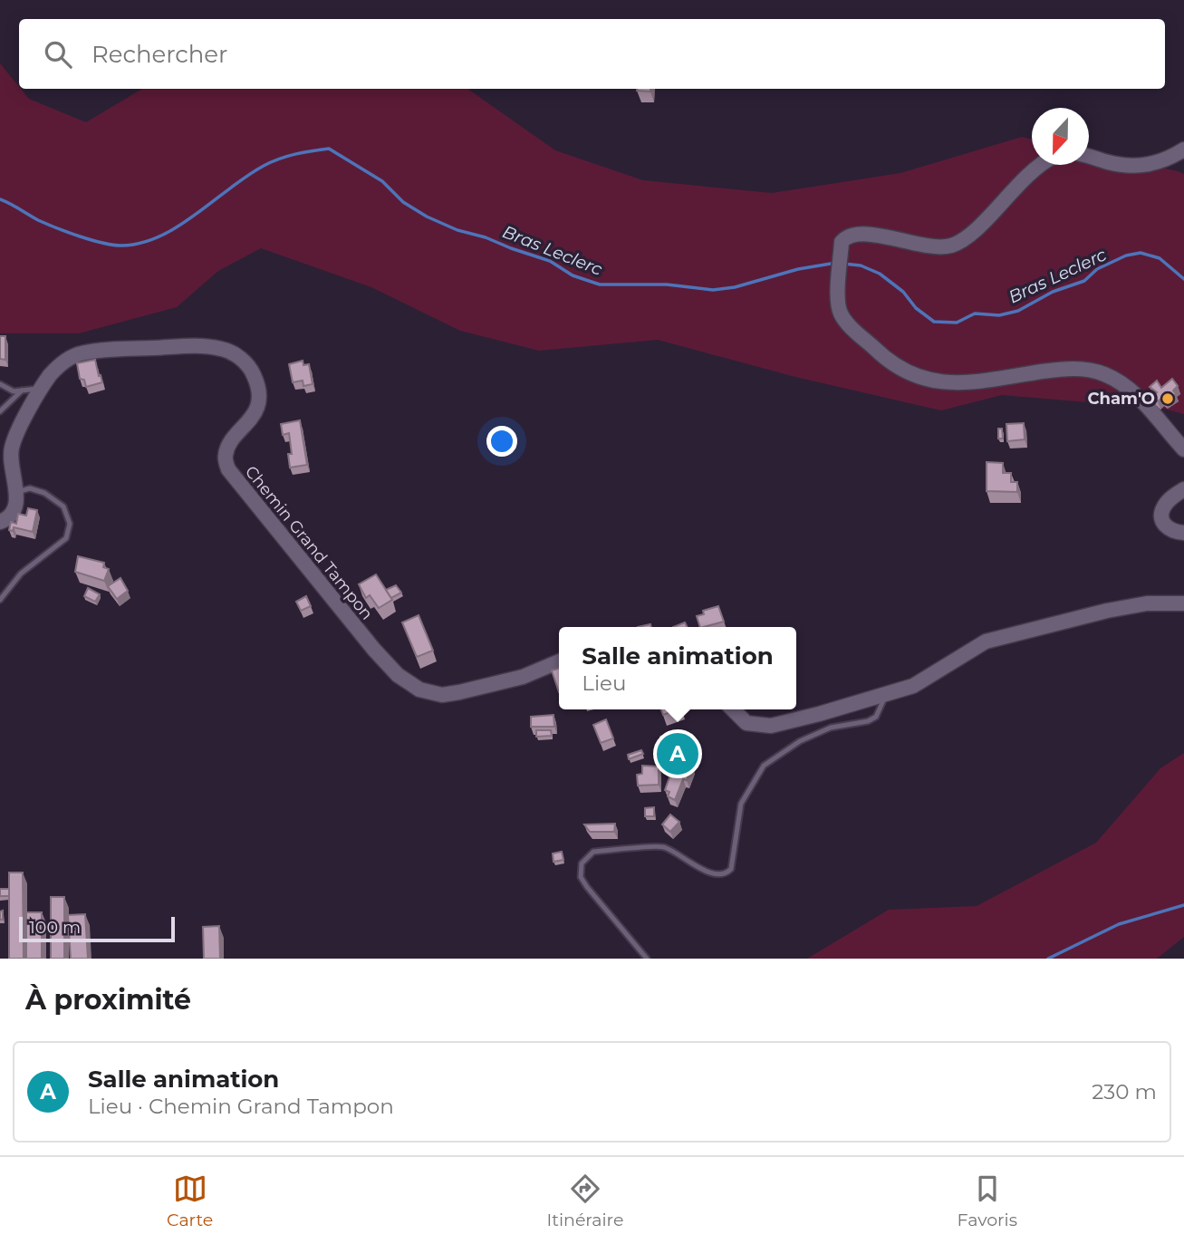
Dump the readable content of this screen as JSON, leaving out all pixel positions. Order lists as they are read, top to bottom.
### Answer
{
  "streets": {
    "main road": ["Chemin Grand Tampon"]
  },
  "water": ["Bras Leclerc"],
  "places": ["Cham'O"],
  "scale_bar": "100 m",
  "north": "bottom",
  "page": {
    "search": "Rechercher",
    "popup": ["Salle animation", "Lieu"],
    "pins": "A",
    "scale": "100 m",
    "heading": "À proximité",
    "list": [
      {
        "mark": "A",
        "name": "Salle animation",
        "note": "Lieu · Chemin Grand Tampon",
        "value": "230 m"
      }
    ],
    "nav": ["Carte", "Itinéraire", "Favoris"]
  }
}
